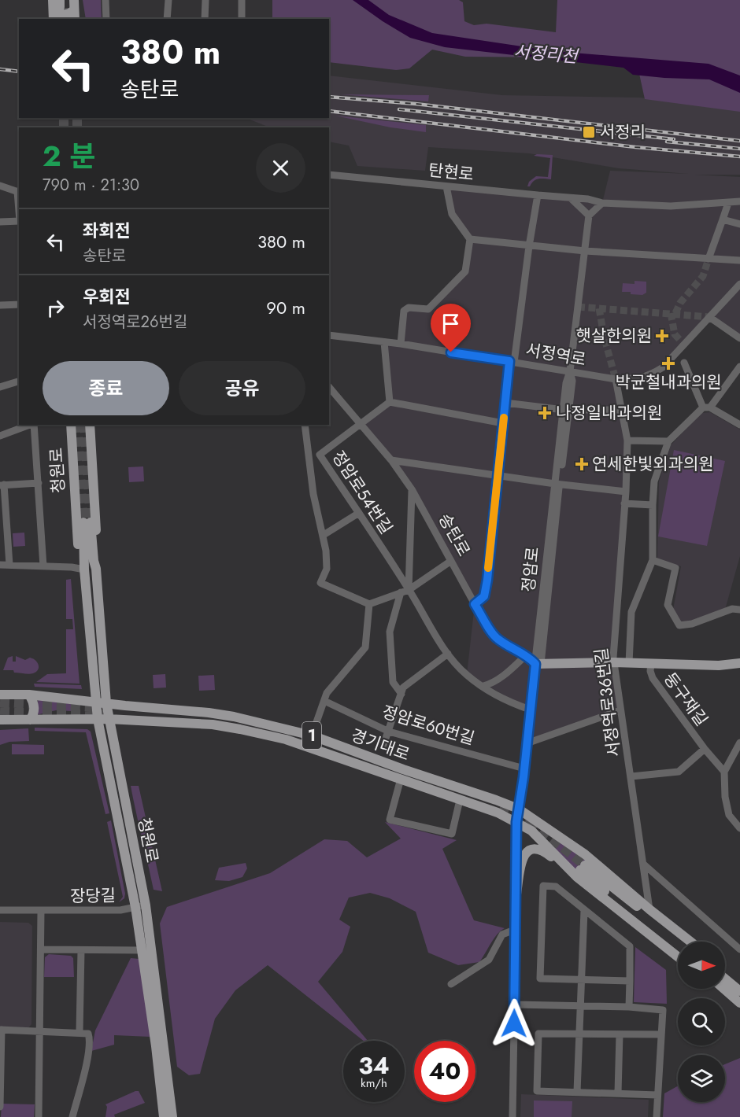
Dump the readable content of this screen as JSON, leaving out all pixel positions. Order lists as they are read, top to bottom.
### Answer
{
  "streets": {
    "main road": [
      "청원로",
      "송탄로",
      "1",
      "경기대로"
    ],
    "street": [
      "탄현로",
      "서정역로",
      "정암로54번길",
      "둥구재길",
      "서정역로36번길",
      "정암로60번길",
      "장당길"
    ]
  },
  "crossings": [
    ["서정역로", "서정역로36번길"],
    ["청원로", "경기대로"],
    ["청원로", "장당길"],
    ["정암로54번길", "송탄로"],
    ["송탄로", "둥구재길"],
    ["송탄로", "서정역로36번길"],
    ["둥구재길", "서정역로36번길"],
    ["서정역로36번길", "경기대로"]
  ],
  "water": ["서정리천"],
  "places": {
    "transit": ["서정리"],
    "health": [
      "햇살한의원",
      "박균철내과의원",
      "나정일내과의원",
      "연세한빛외과의원"
    ]
  },
  "north": "right",
  "page": {
    "turn": ["380 m", "송탄로"],
    "heading": ["2 분", "790 m · 21:30"],
    "list": [
      {
        "name": "좌회전",
        "note": "송탄로",
        "value": "380 m"
      },
      {
        "name": "우회전",
        "note": "서정역로26번길",
        "value": "90 m"
      }
    ],
    "buttons": ["종료", "공유"],
    "speed": "34 km/h",
    "limit": "40"
  }
}
